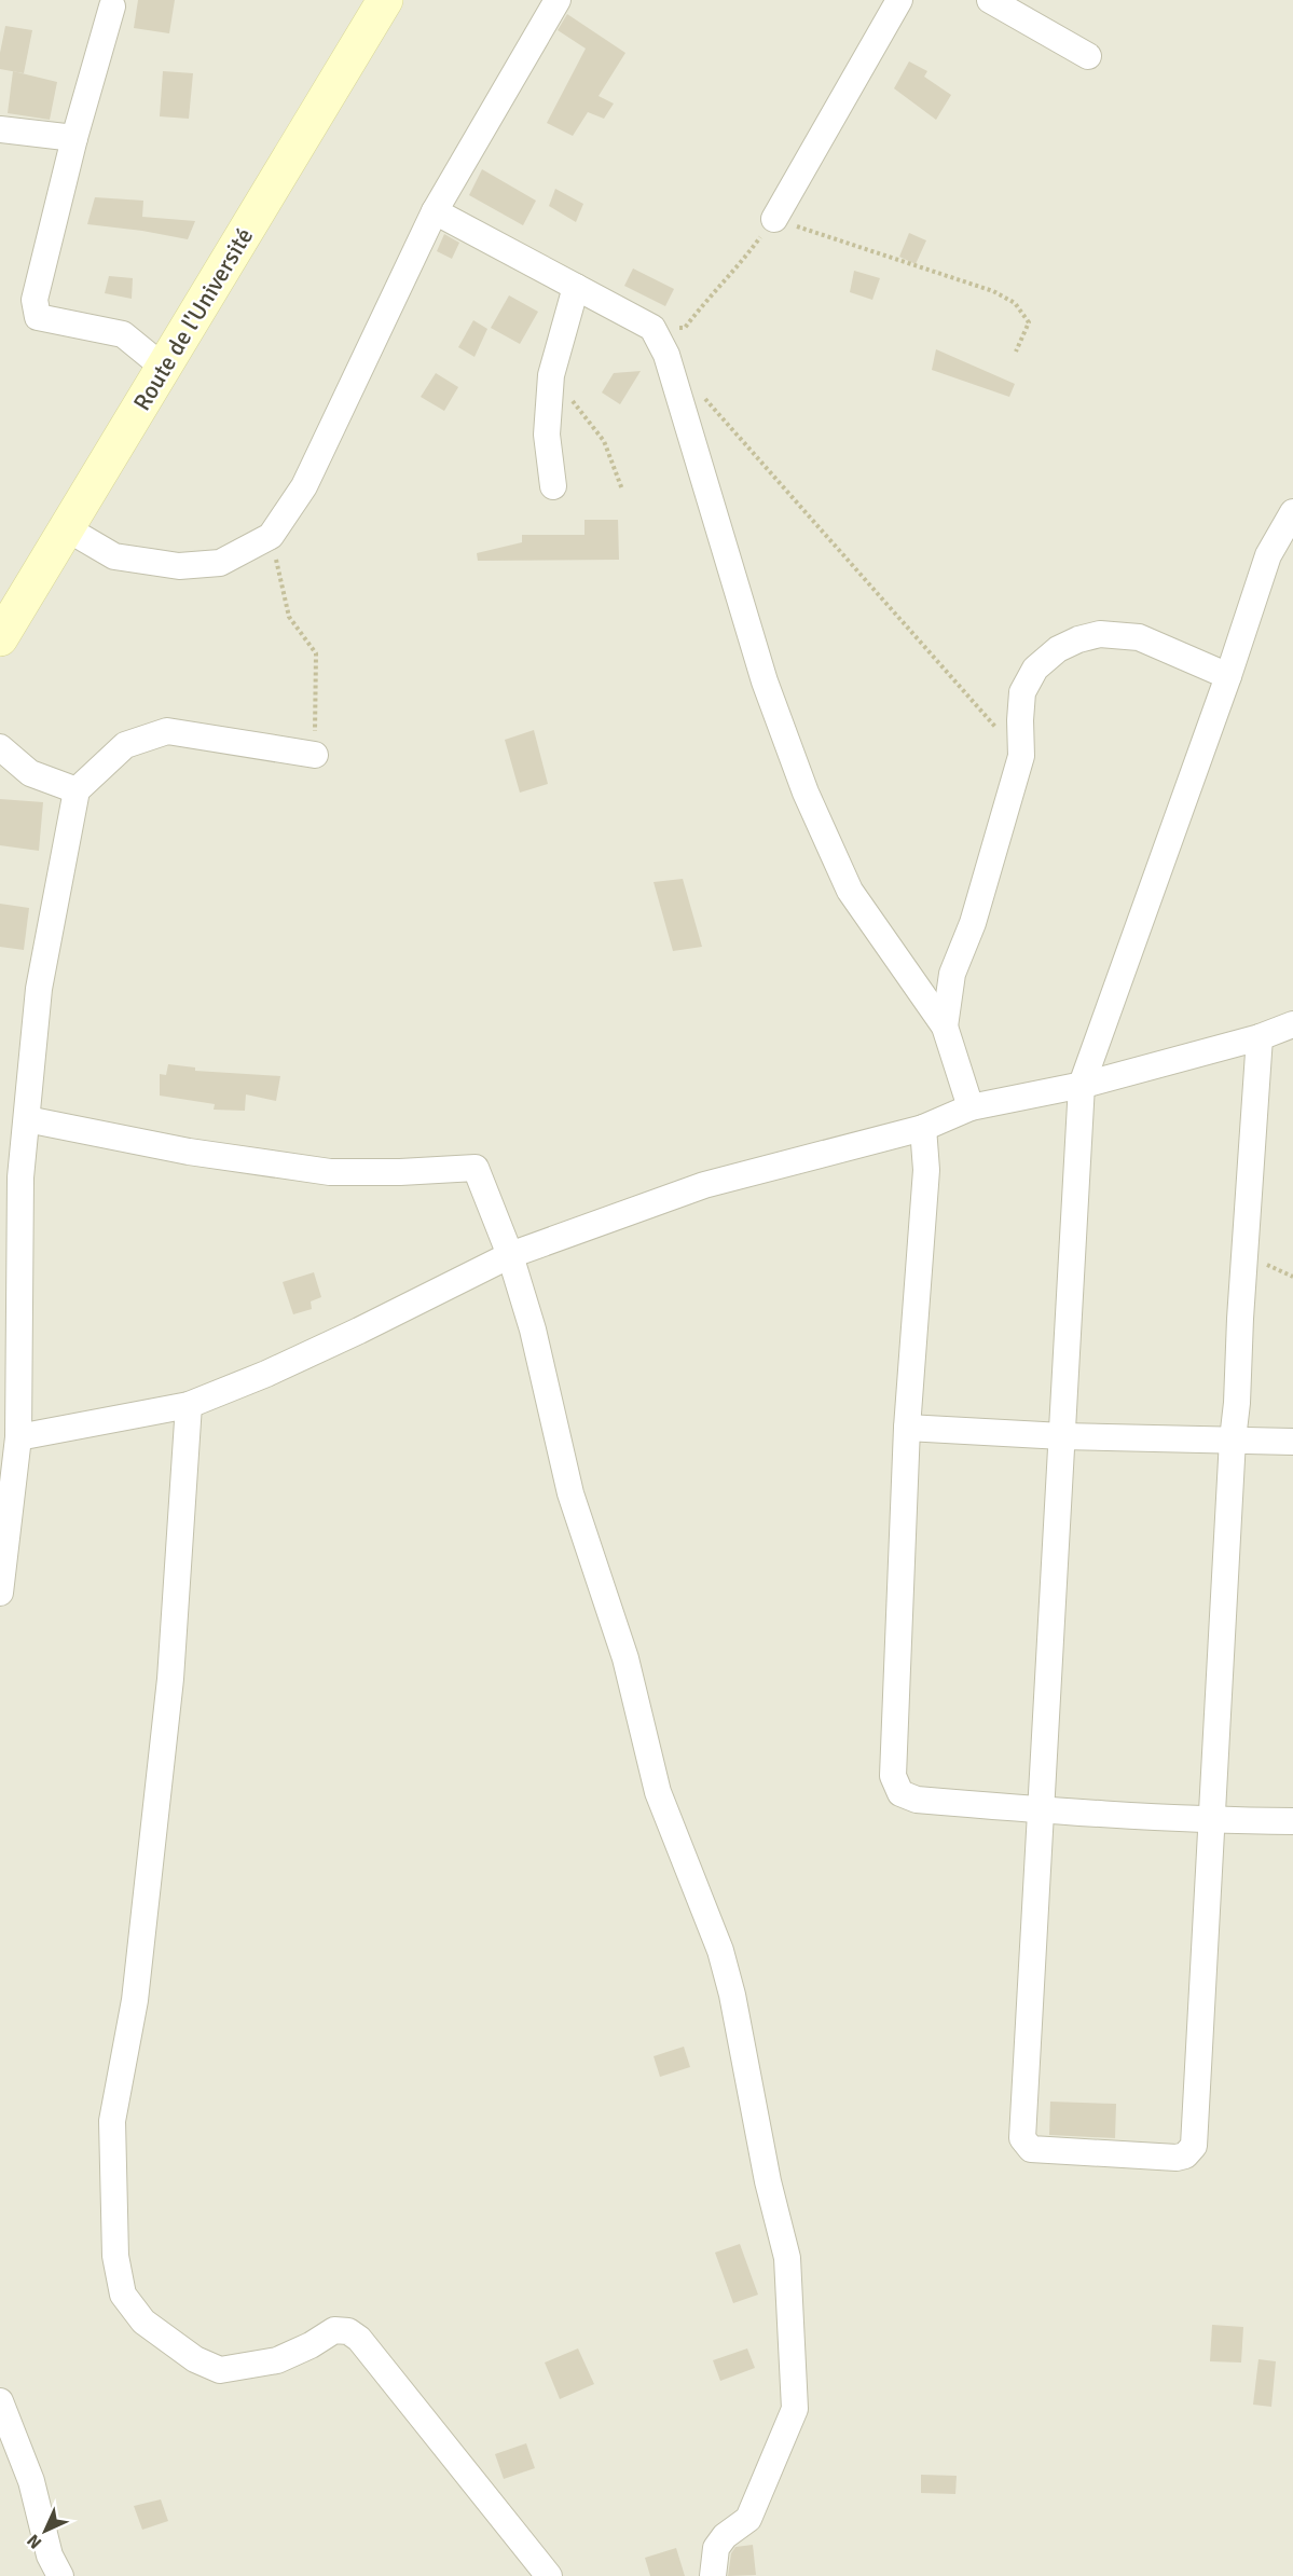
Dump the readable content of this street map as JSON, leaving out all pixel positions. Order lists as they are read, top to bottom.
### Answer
{
  "streets": {
    "street": ["Route de l'Université"]
  },
  "north": "bottom left"
}
